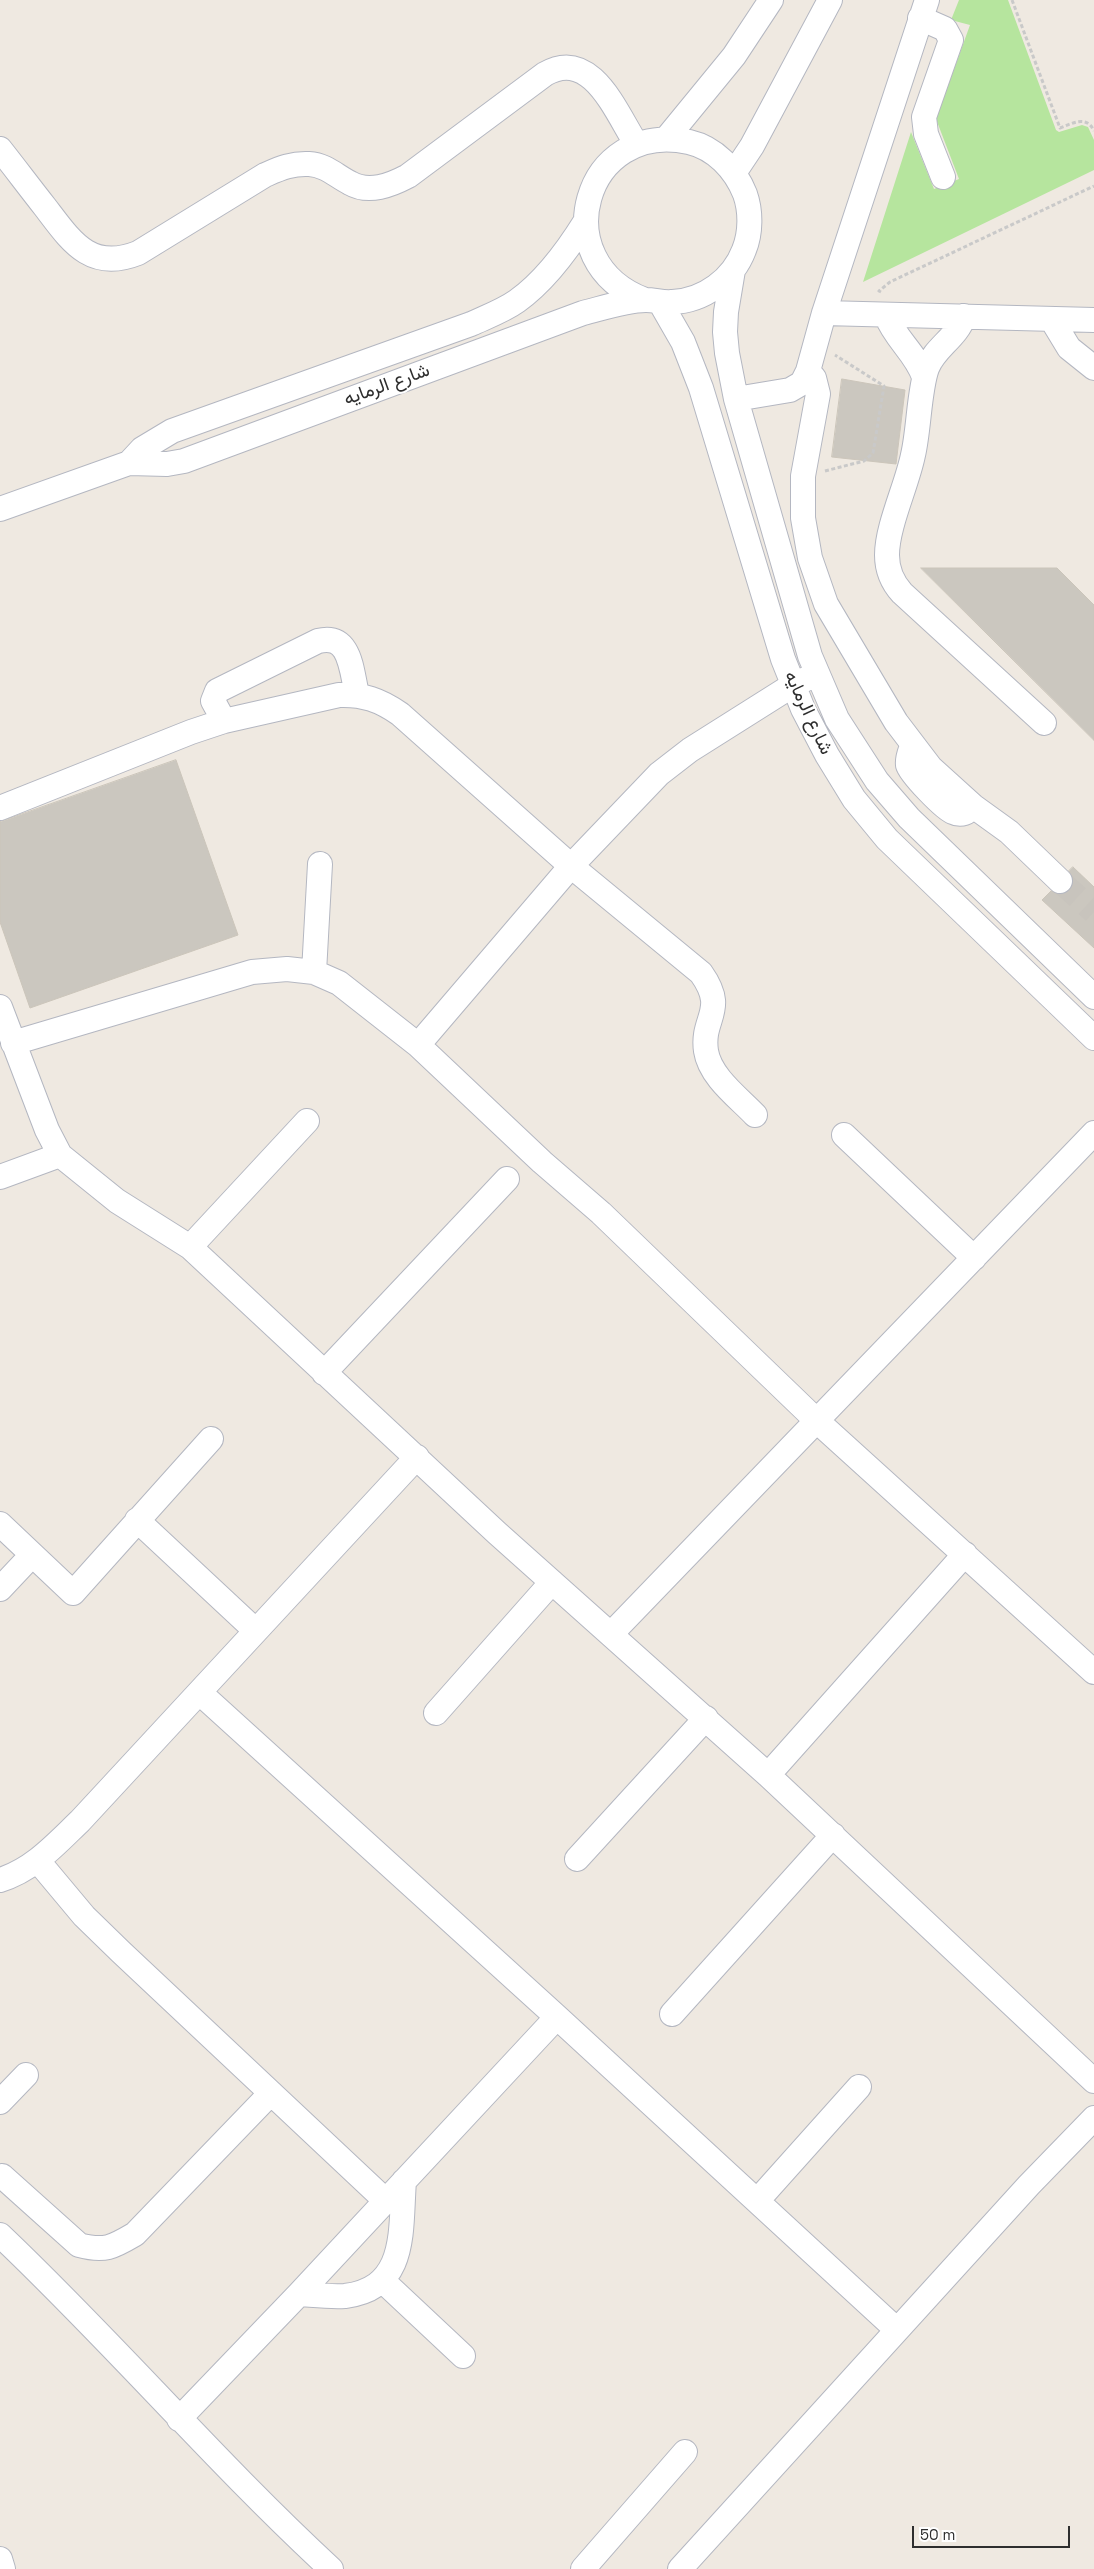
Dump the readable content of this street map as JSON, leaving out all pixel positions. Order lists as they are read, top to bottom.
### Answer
{
  "streets": {
    "street": ["شارع الرمايه"]
  },
  "scale_bar": "50 m"
}
